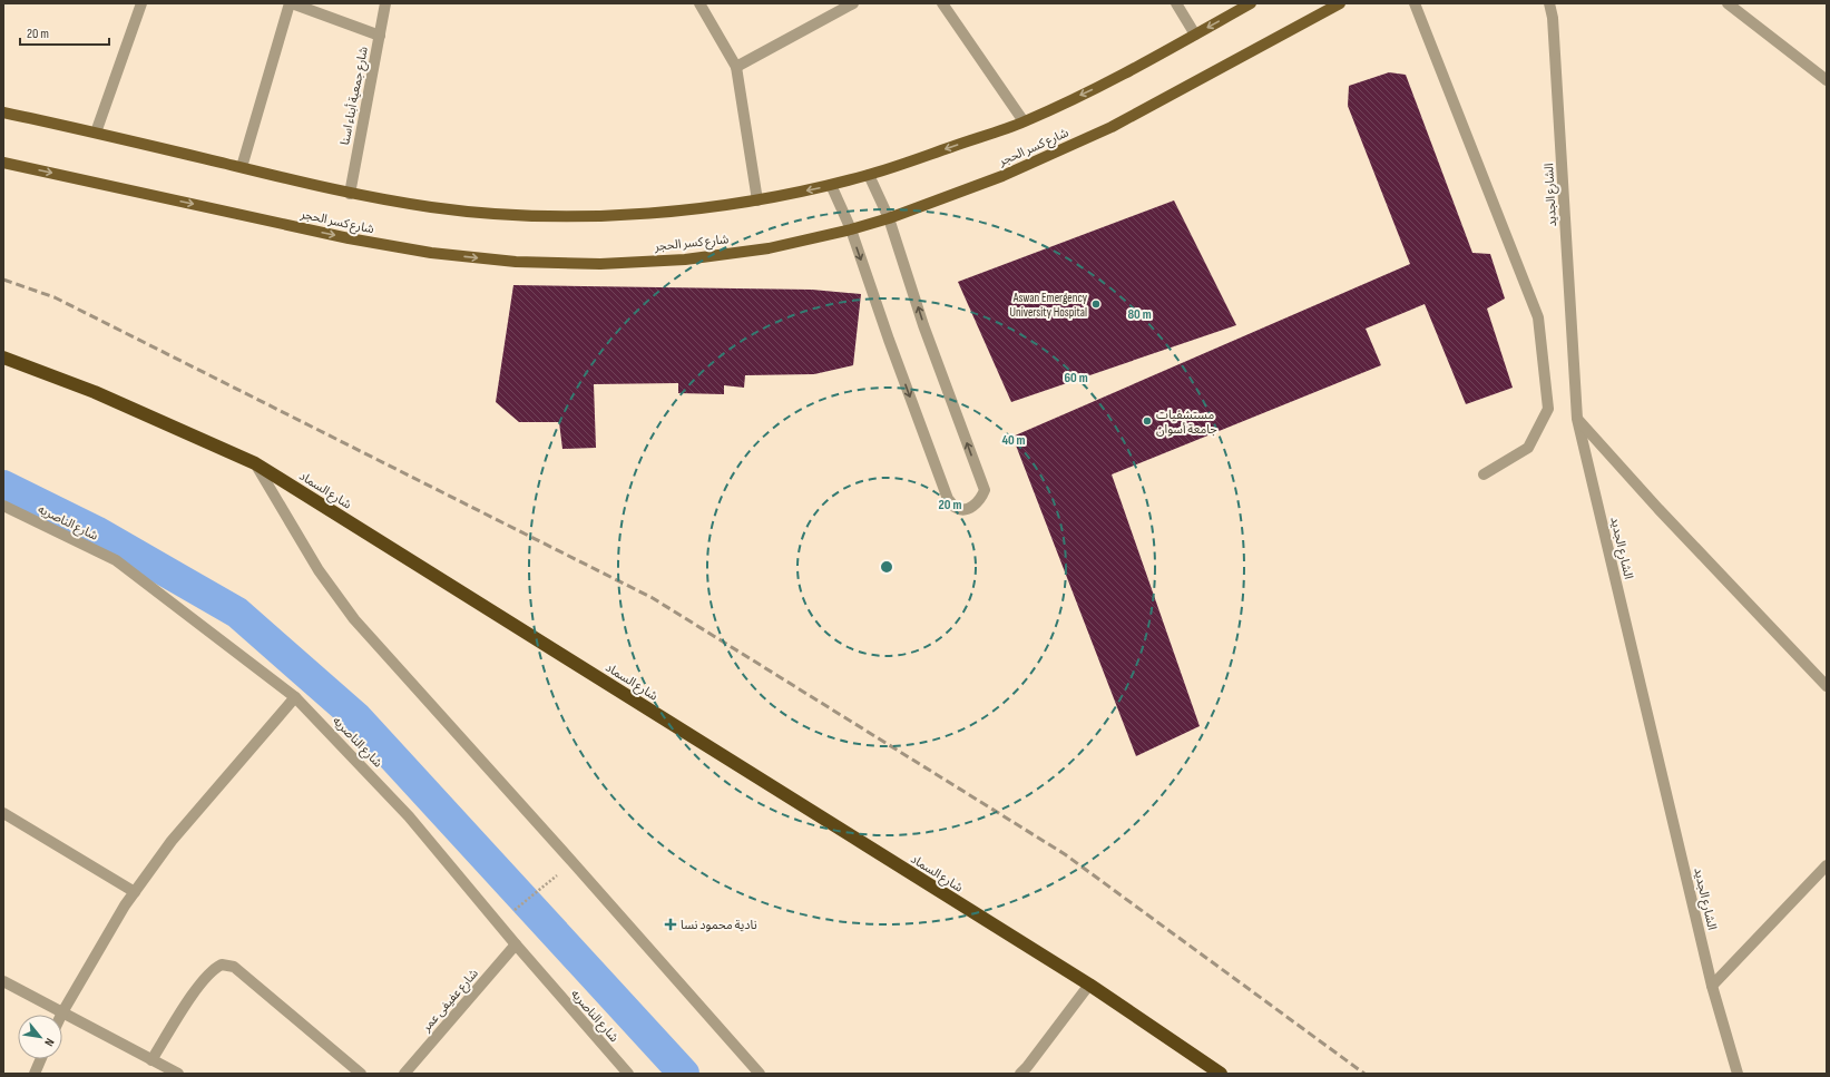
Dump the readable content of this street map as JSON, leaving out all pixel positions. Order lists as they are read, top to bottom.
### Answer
{
  "streets": {
    "highway": ["شارع السماد"],
    "main road": ["شارع كسر الحجر"],
    "street": [
      "شارع جمعية أبناء اسنا",
      "الشارع الجديد",
      "شارع الناصريه",
      "شارع عفيفى عمر"
    ]
  },
  "crossings": [
    ["شارع الناصريه", "شارع عفيفى عمر"]
  ],
  "places": {
    "other": ["Aswan Emergency University Hospital", "مستشفيات جامعة أسوان"],
    "health": ["نادية محمود نسا"]
  },
  "scale_bar": "20 m",
  "north": "bottom right",
  "rings": [
    "80 m",
    "60 m",
    "40 m",
    "20 m"
  ]
}
